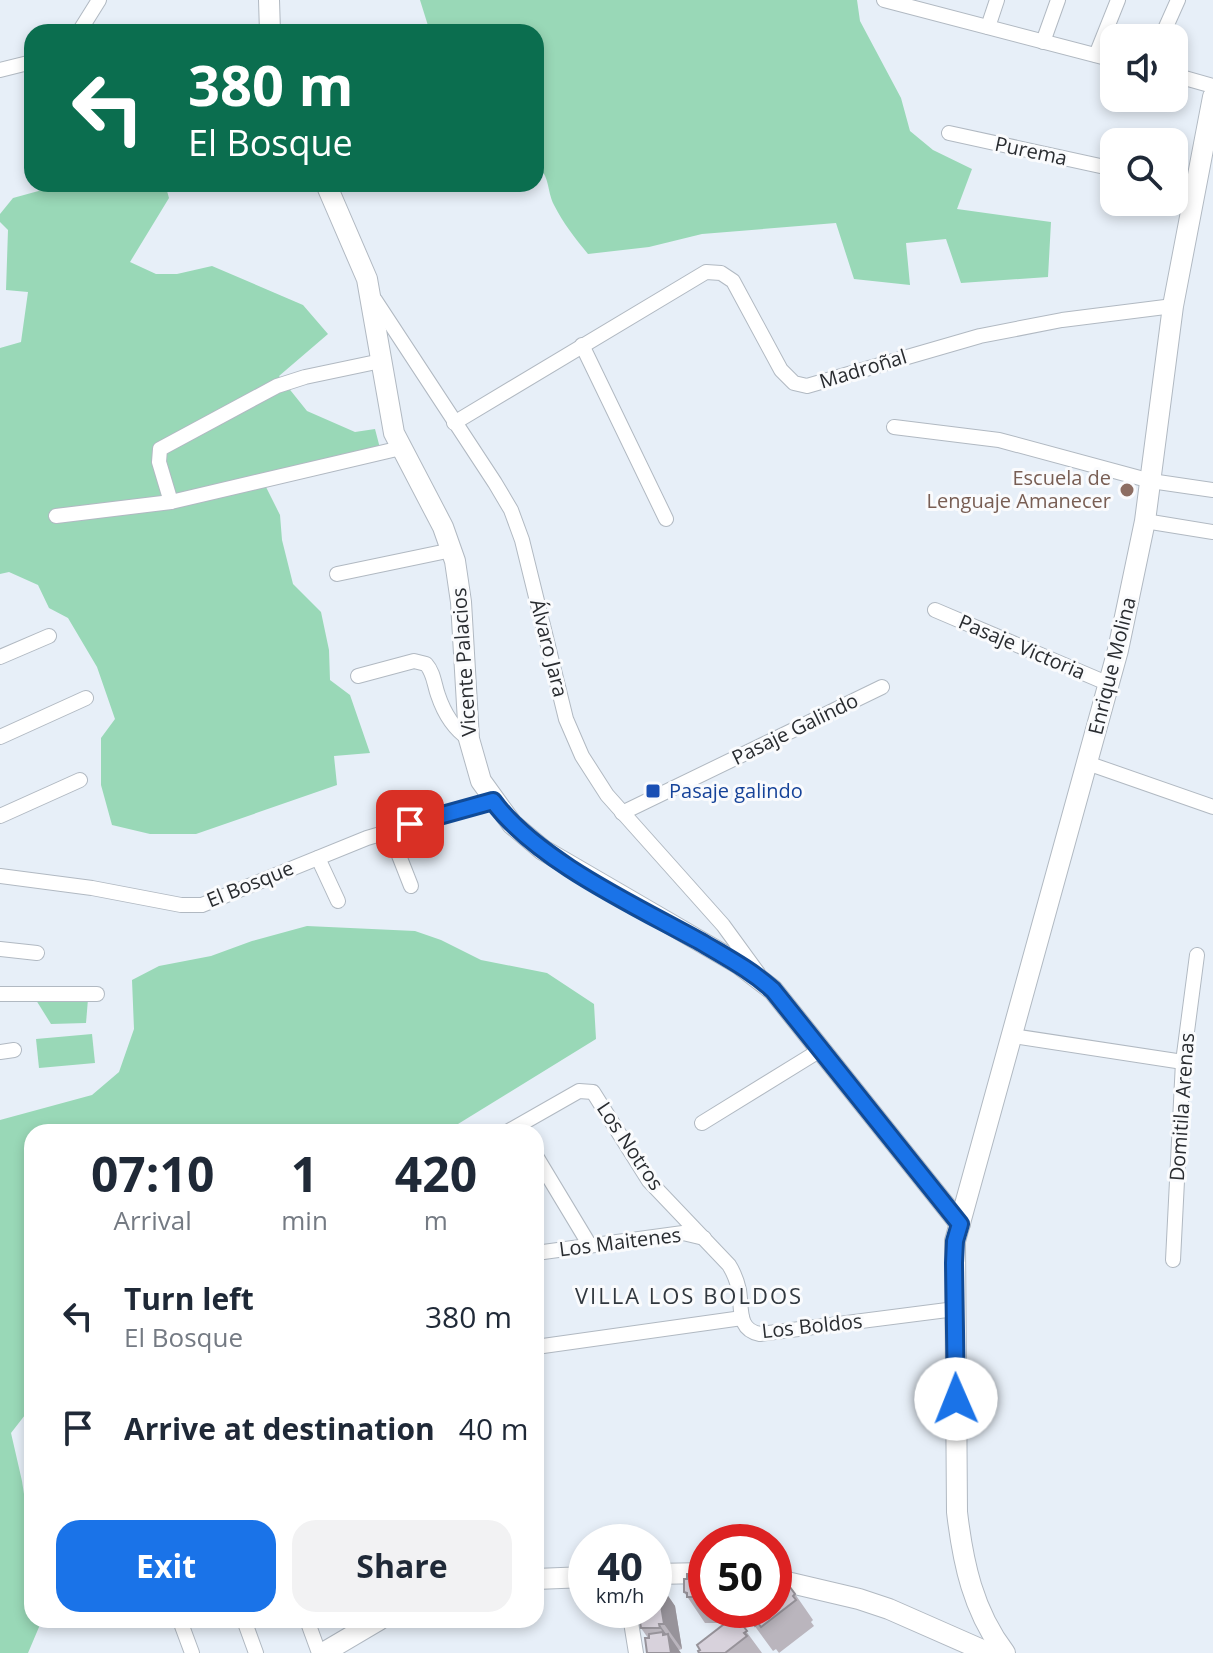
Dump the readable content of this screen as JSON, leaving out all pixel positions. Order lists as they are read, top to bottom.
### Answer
{
  "streets": {
    "main road": ["Vicente Palacios", "Enrique Molina"],
    "street": [
      "Purema",
      "Madroñal",
      "Pasaje Victoria",
      "Álvaro Jara",
      "Pasaje Galindo",
      "El Bosque",
      "Domitila Arenas",
      "Los Notros",
      "Los Maitenes",
      "Los Boldos"
    ]
  },
  "crossings": [
    ["Madroñal", "Álvaro Jara"],
    ["Madroñal", "Enrique Molina"],
    ["Pasaje Victoria", "Enrique Molina"],
    ["Álvaro Jara", "Vicente Palacios"],
    ["Álvaro Jara", "Pasaje Galindo"],
    ["Vicente Palacios", "Enrique Molina"],
    ["Vicente Palacios", "El Bosque"],
    ["Los Notros", "Los Maitenes"],
    ["Los Notros", "Los Boldos"]
  ],
  "districts": ["VILLA LOS BOLDOS"],
  "places": {
    "other": ["Escuela de Lenguaje Amanecer"],
    "transit": ["Pasaje galindo"]
  },
  "page": {
    "turn": ["380 m", "El Bosque"],
    "eta": [
      "07:10",
      "Arrival",
      "1",
      "min",
      "420",
      "m"
    ],
    "list": [
      {
        "name": "Turn left",
        "note": "El Bosque",
        "value": "380 m"
      },
      {
        "name": "Arrive at destination",
        "value": "40 m"
      }
    ],
    "buttons": ["Exit", "Share"],
    "speed": "40 km/h",
    "limit": "50"
  }
}
